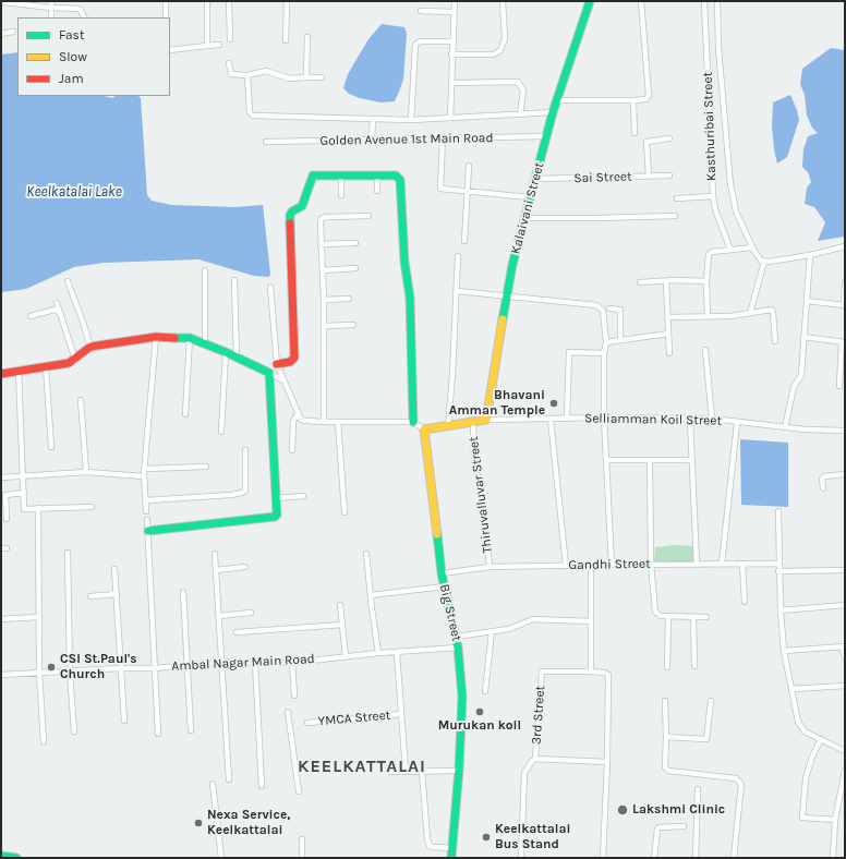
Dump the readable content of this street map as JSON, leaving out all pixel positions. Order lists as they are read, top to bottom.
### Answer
{
  "streets": {
    "street": [
      "Kasthuribai Street",
      "Golden Avenue 1st Main Road",
      "Sai Street",
      "Kalaivani Street",
      "Selliamman Koil Street",
      "Thiruvalluvar Street",
      "Gandhi Street",
      "Big Street",
      "Ambal Nagar Main Road",
      "3rd Street",
      "YMCA Street"
    ]
  },
  "crossings": [
    ["Golden Avenue 1st Main Road", "Kalaivani Street"],
    ["Sai Street", "Kalaivani Street"],
    ["Kalaivani Street", "Selliamman Koil Street"],
    ["Thiruvalluvar Street", "Gandhi Street"],
    ["Gandhi Street", "Big Street"],
    ["Big Street", "Ambal Nagar Main Road"]
  ],
  "districts": ["KEELKATTALAI"],
  "water": ["Keelkatalai Lake"],
  "places": [
    "Bhavani Amman Temple",
    "CSI St.Paul's Church",
    "Murukan koil",
    "Lakshmi Clinic",
    "Nexa Service, Keelkattalai",
    "Keelkattalai Bus Stand"
  ],
  "legend": ["Fast", "Slow", "Jam"]
}
